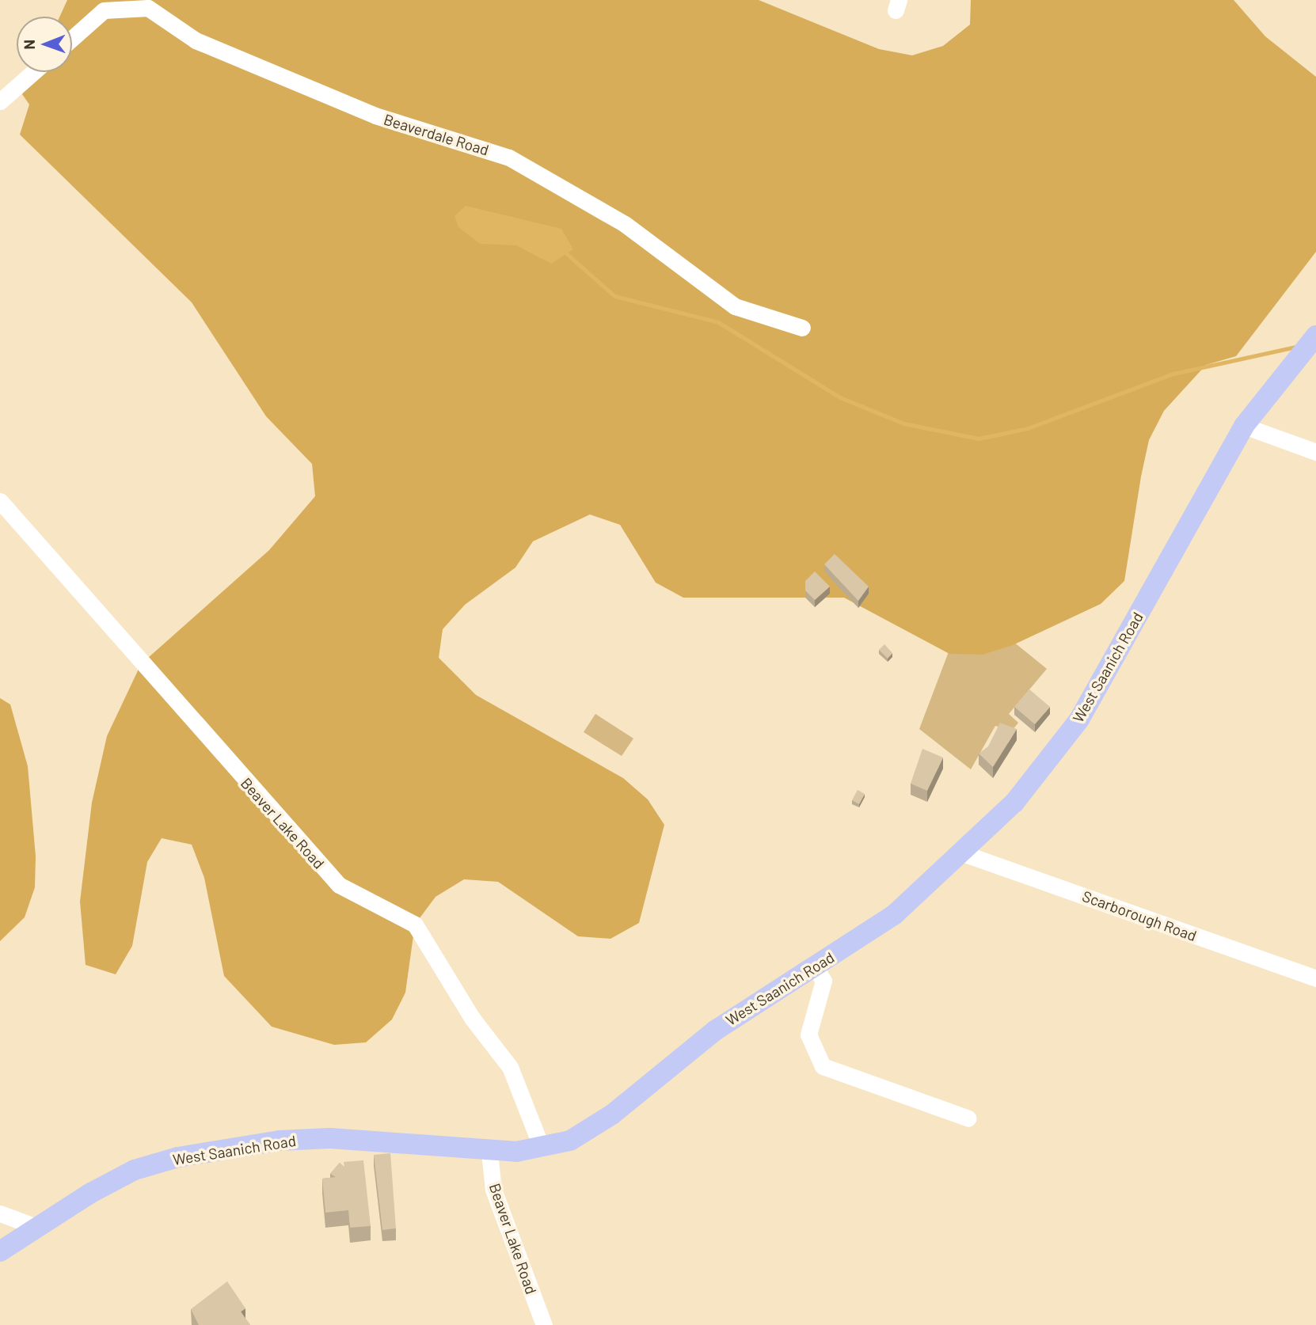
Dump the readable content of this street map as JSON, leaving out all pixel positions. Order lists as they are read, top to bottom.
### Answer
{
  "streets": {
    "main road": ["West Saanich Road"],
    "street": ["Beaverdale Road", "Beaver Lake Road", "Scarborough Road"]
  },
  "crossings": [
    ["West Saanich Road", "Beaver Lake Road"],
    ["West Saanich Road", "Scarborough Road"]
  ],
  "north": "left"
}
